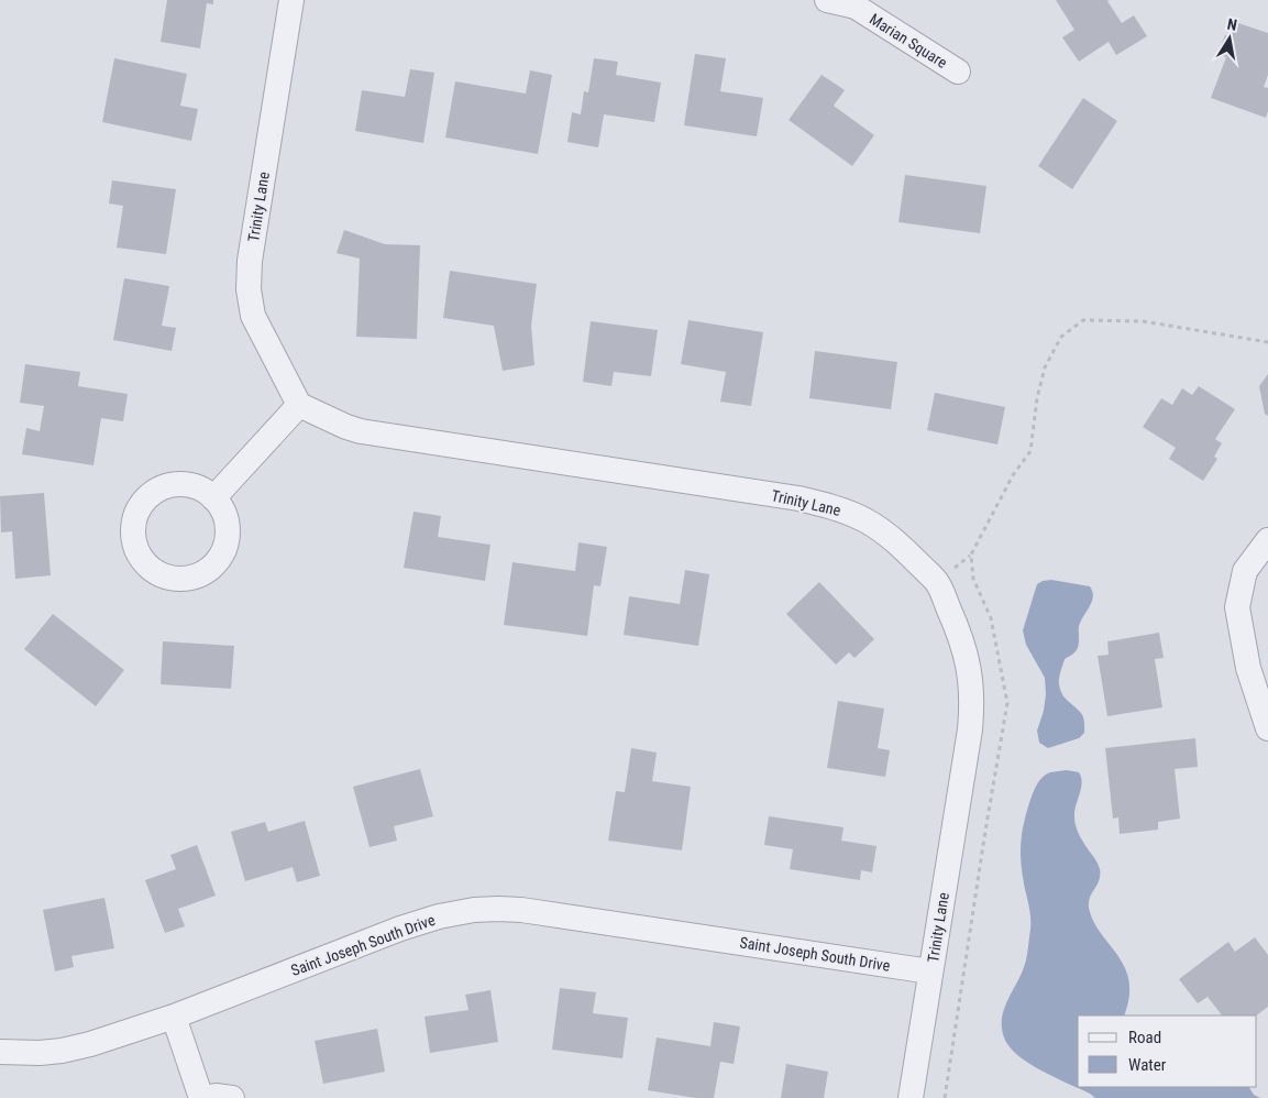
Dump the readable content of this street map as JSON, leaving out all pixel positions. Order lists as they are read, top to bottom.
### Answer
{
  "streets": {
    "street": ["Marian Square", "Trinity Lane", "Saint Joseph South Drive"]
  },
  "crossings": [
    ["Trinity Lane", "Saint Joseph South Drive"]
  ],
  "legend": ["Road", "Water"],
  "north": "top"
}
